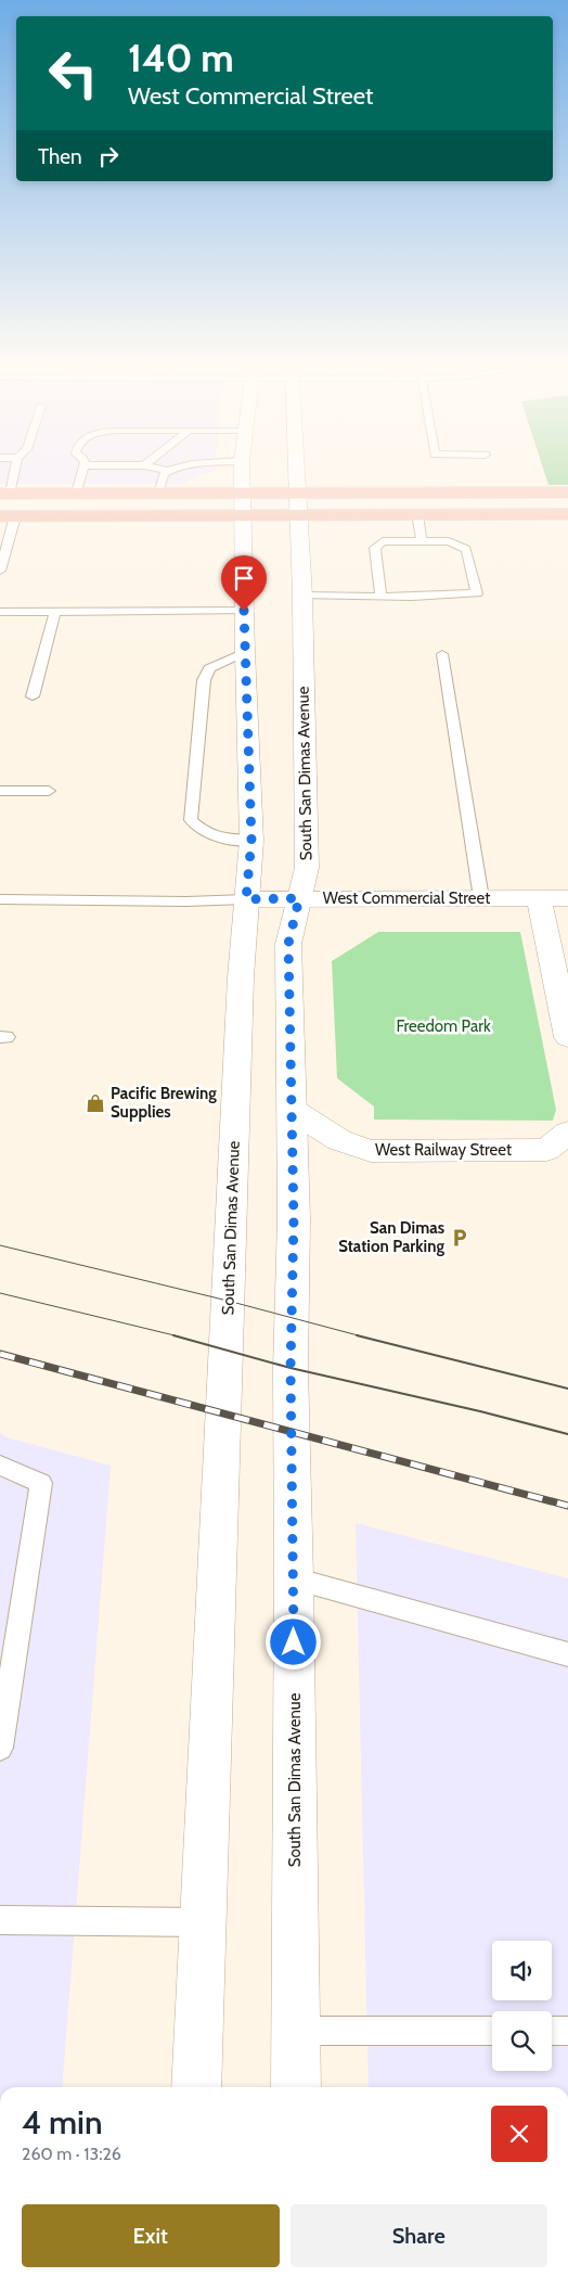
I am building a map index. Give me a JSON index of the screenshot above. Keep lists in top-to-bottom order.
{
  "streets": {
    "street": ["South San Dimas Avenue", "West Commercial Street", "West Railway Street"]
  },
  "crossings": [
    ["South San Dimas Avenue", "West Commercial Street"],
    ["South San Dimas Avenue", "West Railway Street"]
  ],
  "parks": ["Freedom Park"],
  "places": {
    "shop": ["Pacific Brewing Supplies"],
    "parking": ["San Dimas Station Parking"]
  },
  "page": {
    "turn": ["140 m", "West Commercial Street"],
    "then": "Then",
    "heading": ["4 min", "260 m · 13:26"],
    "buttons": ["Exit", "Share"]
  }
}
